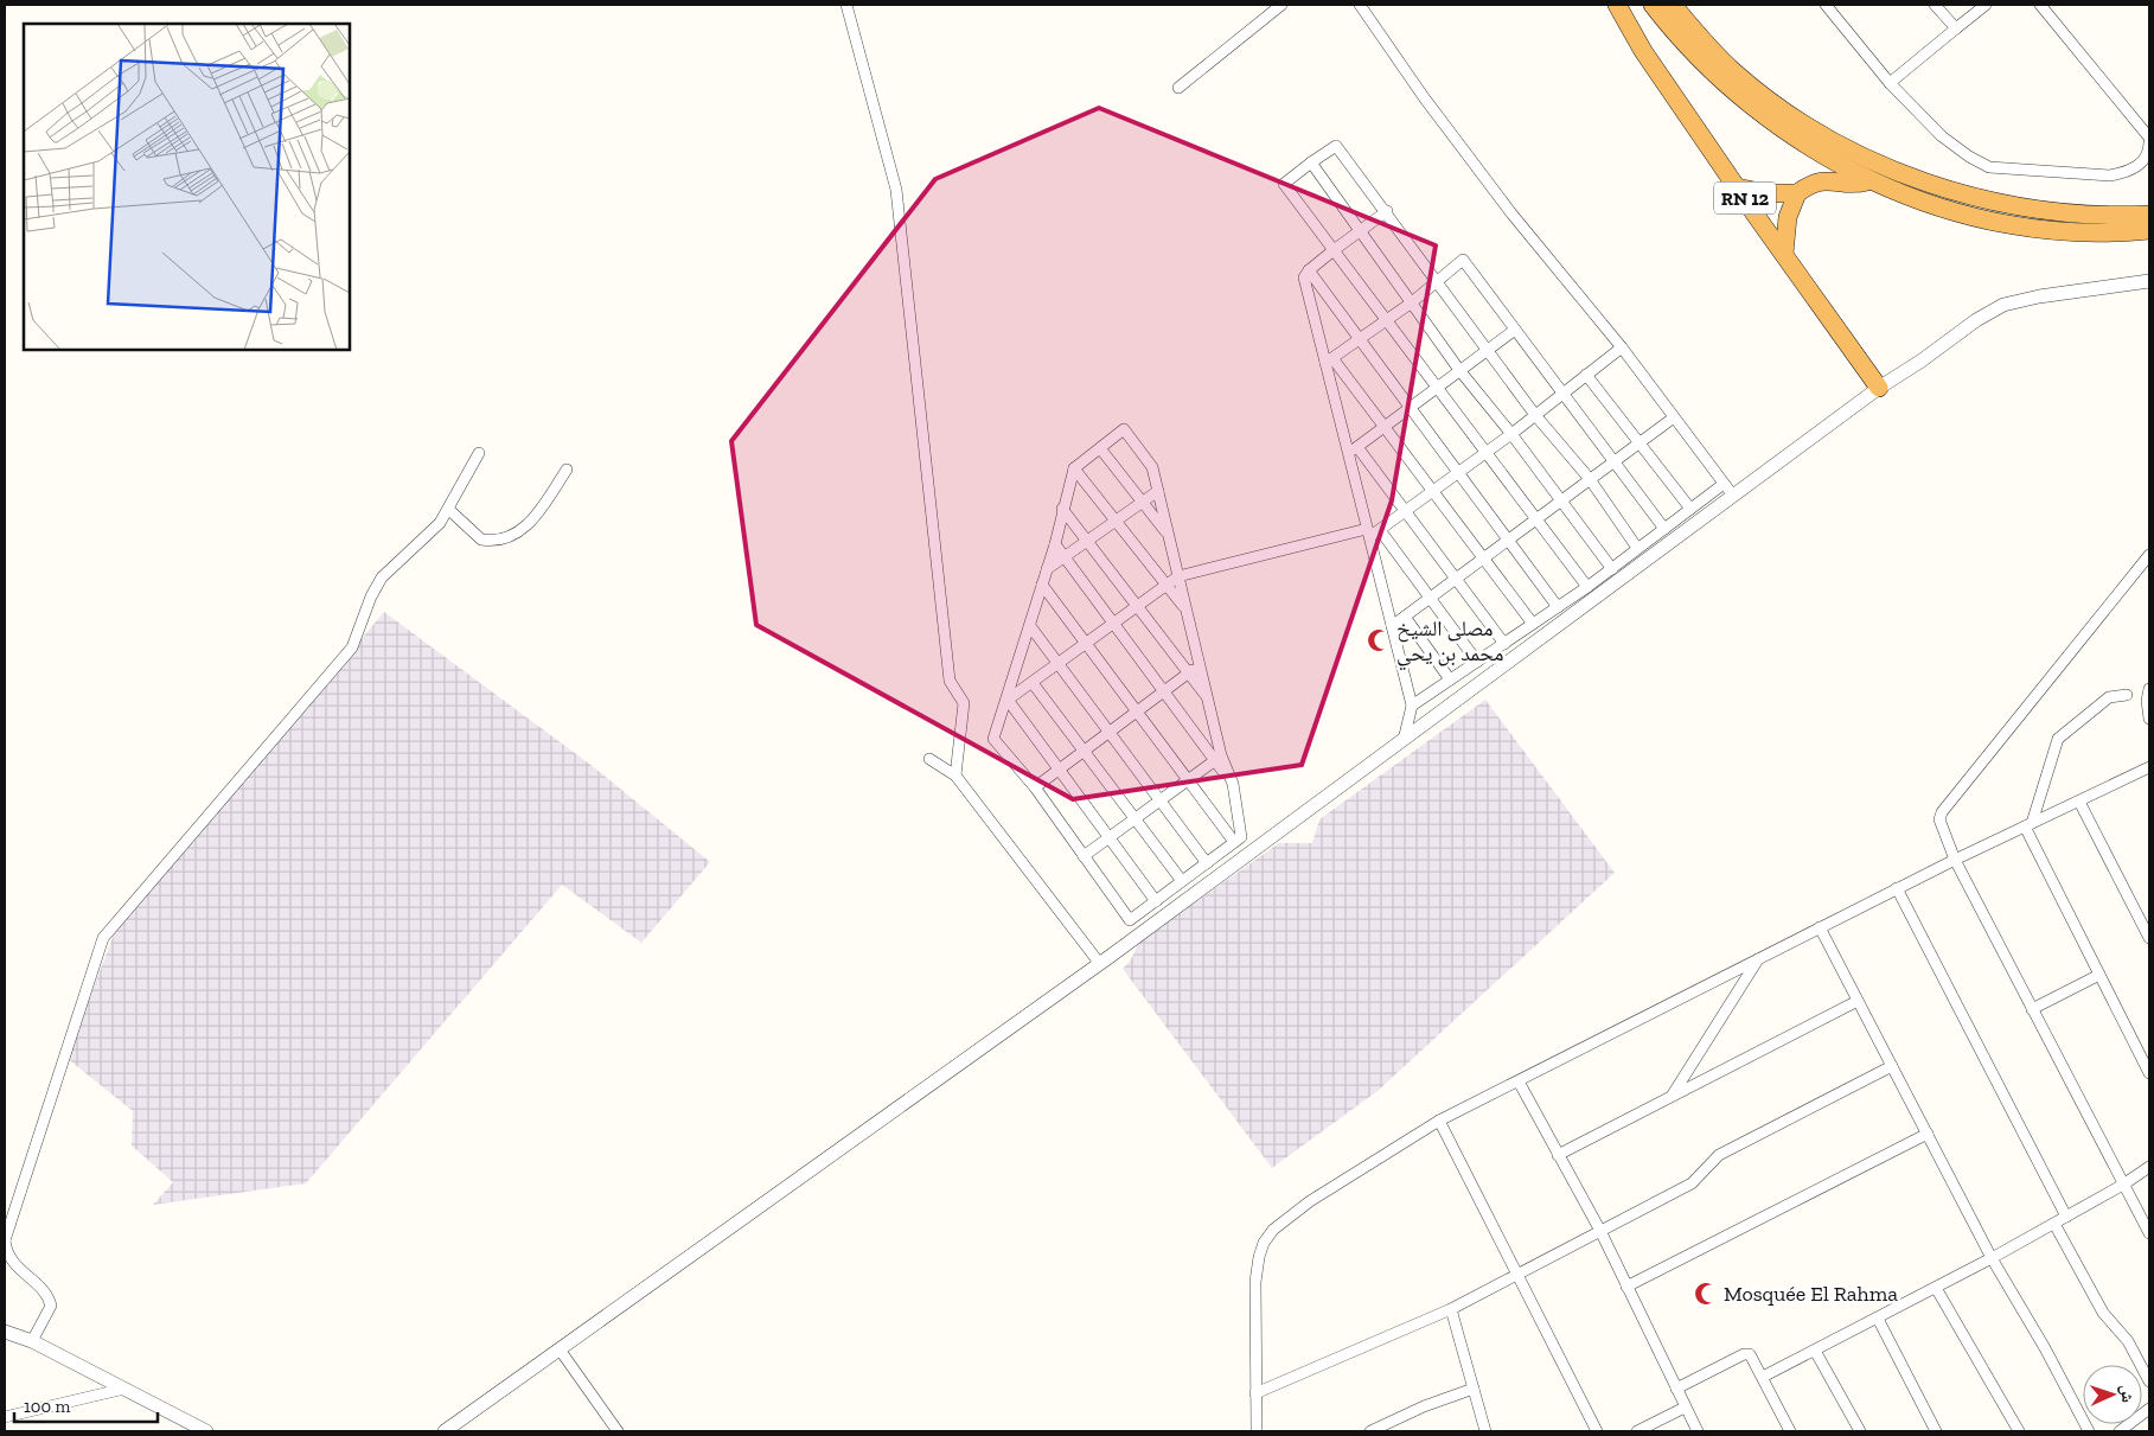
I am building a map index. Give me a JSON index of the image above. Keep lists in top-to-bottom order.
{
  "streets": {
    "highway": ["RN 12"]
  },
  "places": {
    "mosque": ["مصلى الشيخ محمد بن يحي", "Mosquée El Rahma"]
  },
  "scale_bar": "100 m",
  "north": "right"
}
